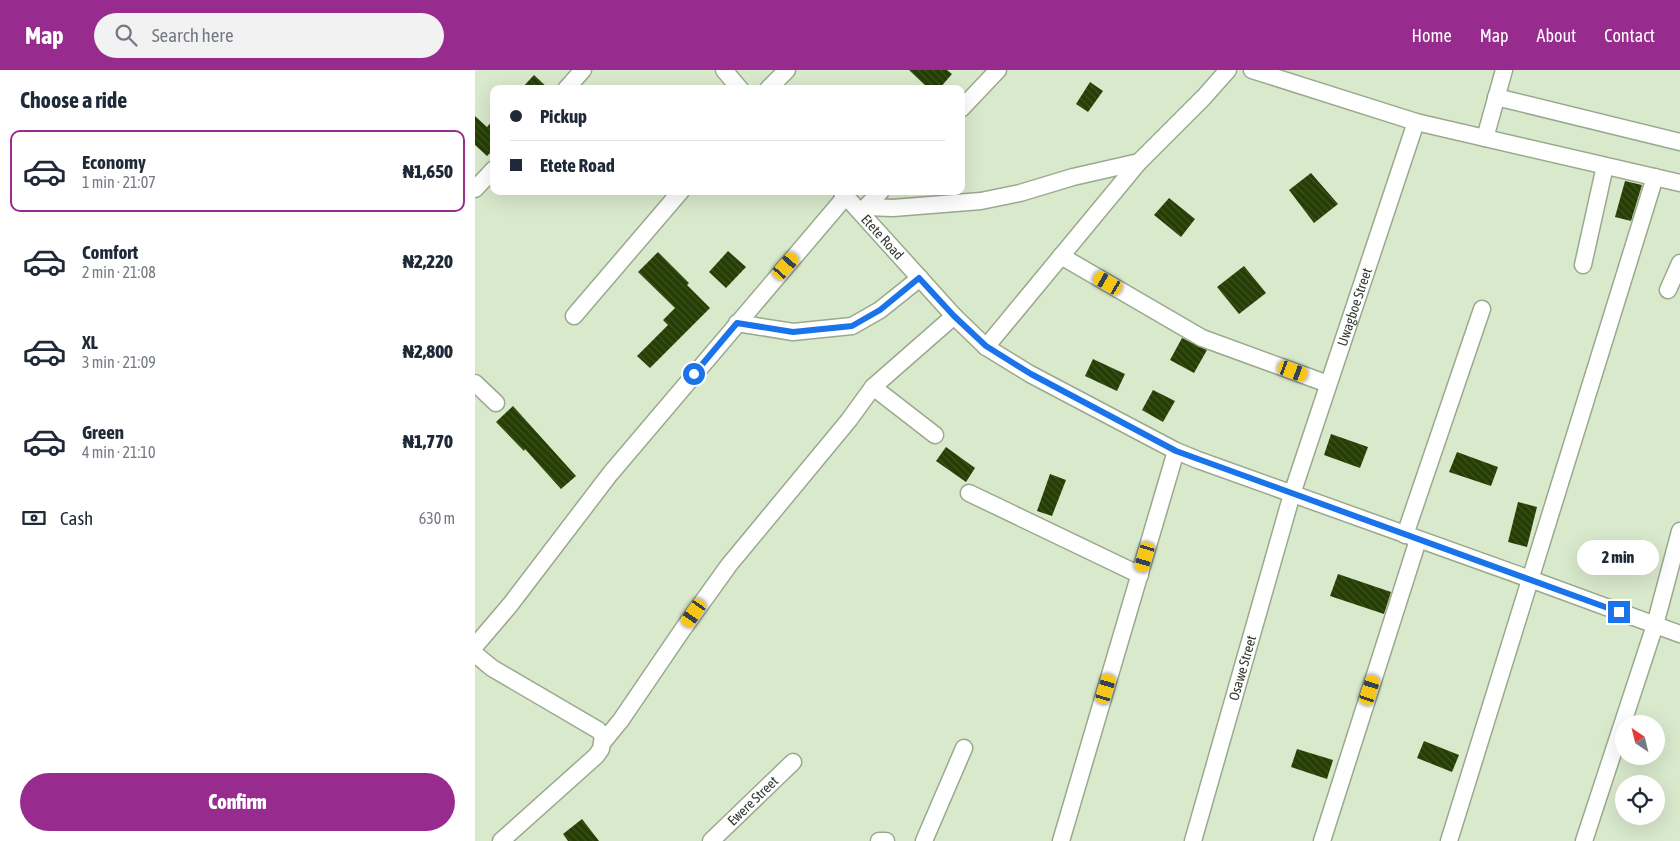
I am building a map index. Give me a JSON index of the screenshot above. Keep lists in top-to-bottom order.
{
  "streets": {
    "street": [
      "Etete Road",
      "Uwagboe Street",
      "Osawe Street",
      "Ewere Street"
    ]
  },
  "crossings": [
    ["Etete Road", "Uwagboe Street"],
    ["Etete Road", "Osawe Street"],
    ["Uwagboe Street", "Osawe Street"]
  ],
  "north": "top left",
  "page": {
    "header": "Map",
    "search": "Search here",
    "nav": [
      "Home",
      "Map",
      "About",
      "Contact"
    ],
    "heading": "Choose a ride",
    "banner": ["Pickup", "Etete Road"],
    "list": [
      {
        "name": "Economy",
        "note": "1 min · 21:07",
        "value": "₦1,650"
      },
      {
        "name": "Comfort",
        "note": "2 min · 21:08",
        "value": "₦2,220"
      },
      {
        "name": "XL",
        "note": "3 min · 21:09",
        "value": "₦2,800"
      },
      {
        "name": "Green",
        "note": "4 min · 21:10",
        "value": "₦1,770"
      }
    ],
    "pay": ["Cash", "630 m"],
    "bubble": "2 min",
    "buttons": "Confirm"
  }
}
